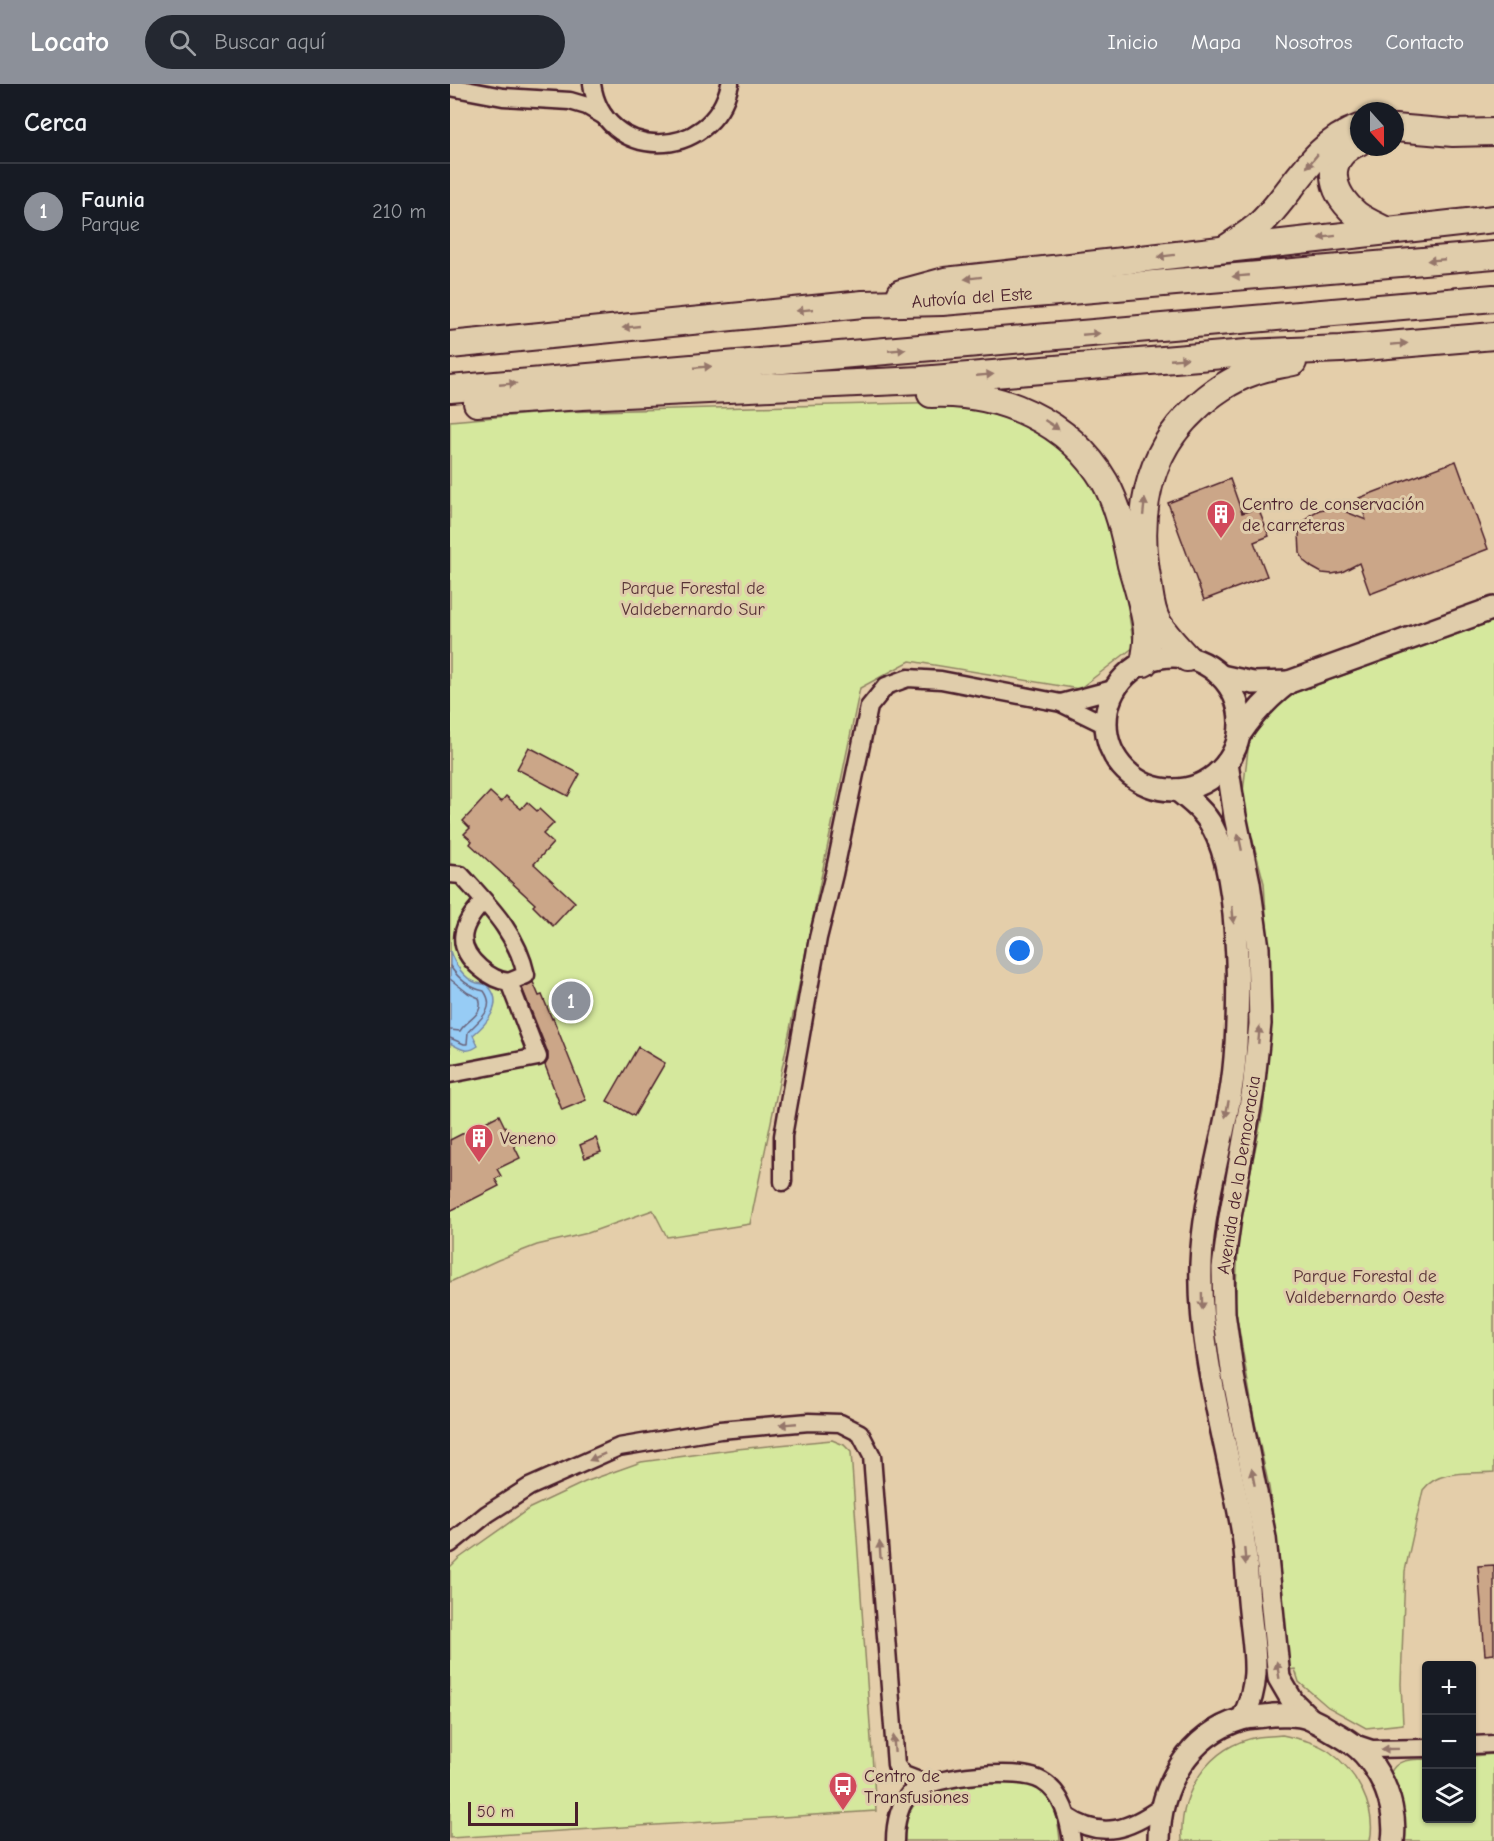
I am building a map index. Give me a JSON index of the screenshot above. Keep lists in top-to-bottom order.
{
  "streets": {
    "highway": ["Autovía del Este"],
    "main road": ["Avenida de la Democracia"]
  },
  "parks": ["Parque Forestal de Valdebernardo Sur", "Parque Forestal de Valdebernardo Oeste"],
  "places": {
    "building": ["Centro de conservación de carreteras", "Veneno"],
    "bus stop": ["Centro de Transfusiones"]
  },
  "scale_bar": "50 m",
  "north": "bottom",
  "page": {
    "header": "Locato",
    "search": "Buscar aquí",
    "nav": [
      "Inicio",
      "Mapa",
      "Nosotros",
      "Contacto"
    ],
    "heading": "Cerca",
    "list": [
      {
        "mark": "1",
        "name": "Faunia",
        "note": "Parque",
        "value": "210 m"
      }
    ],
    "pins": "1",
    "map_buttons": ["+", "−"],
    "scale": "50 m"
  }
}
